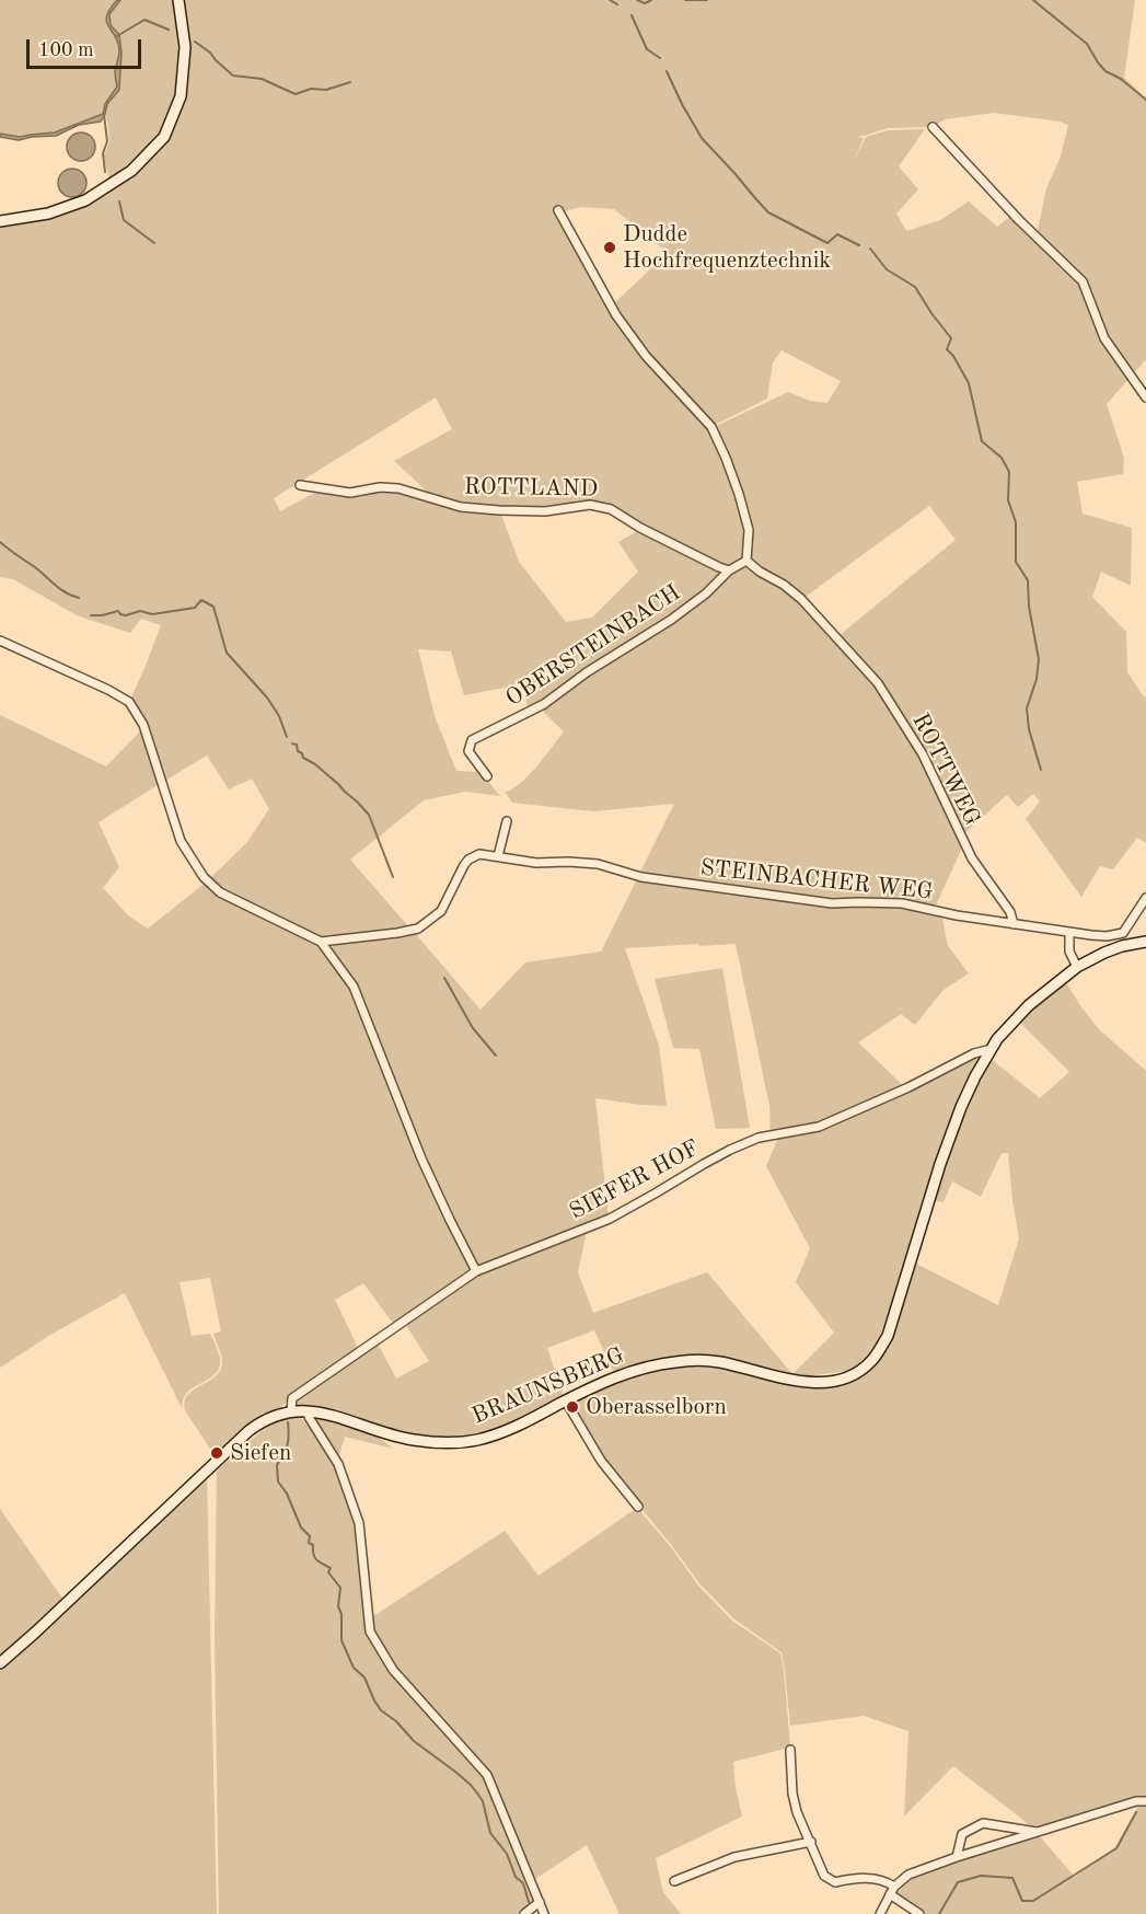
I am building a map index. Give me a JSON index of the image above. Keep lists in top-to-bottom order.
{
  "streets": {
    "main road": ["BRAUNSBERG"],
    "street": [
      "ROTTLAND",
      "OBERSTEINBACH",
      "ROTTWEG",
      "STEINBACHER WEG",
      "SIEFER HOF"
    ]
  },
  "crossings": [
    ["ROTTLAND", "OBERSTEINBACH"],
    ["ROTTWEG", "STEINBACHER WEG"],
    ["SIEFER HOF", "BRAUNSBERG"]
  ],
  "places": ["Dudde Hochfrequenztechnik", "Oberasselborn", "Siefen"],
  "scale_bar": "100 m"
}
